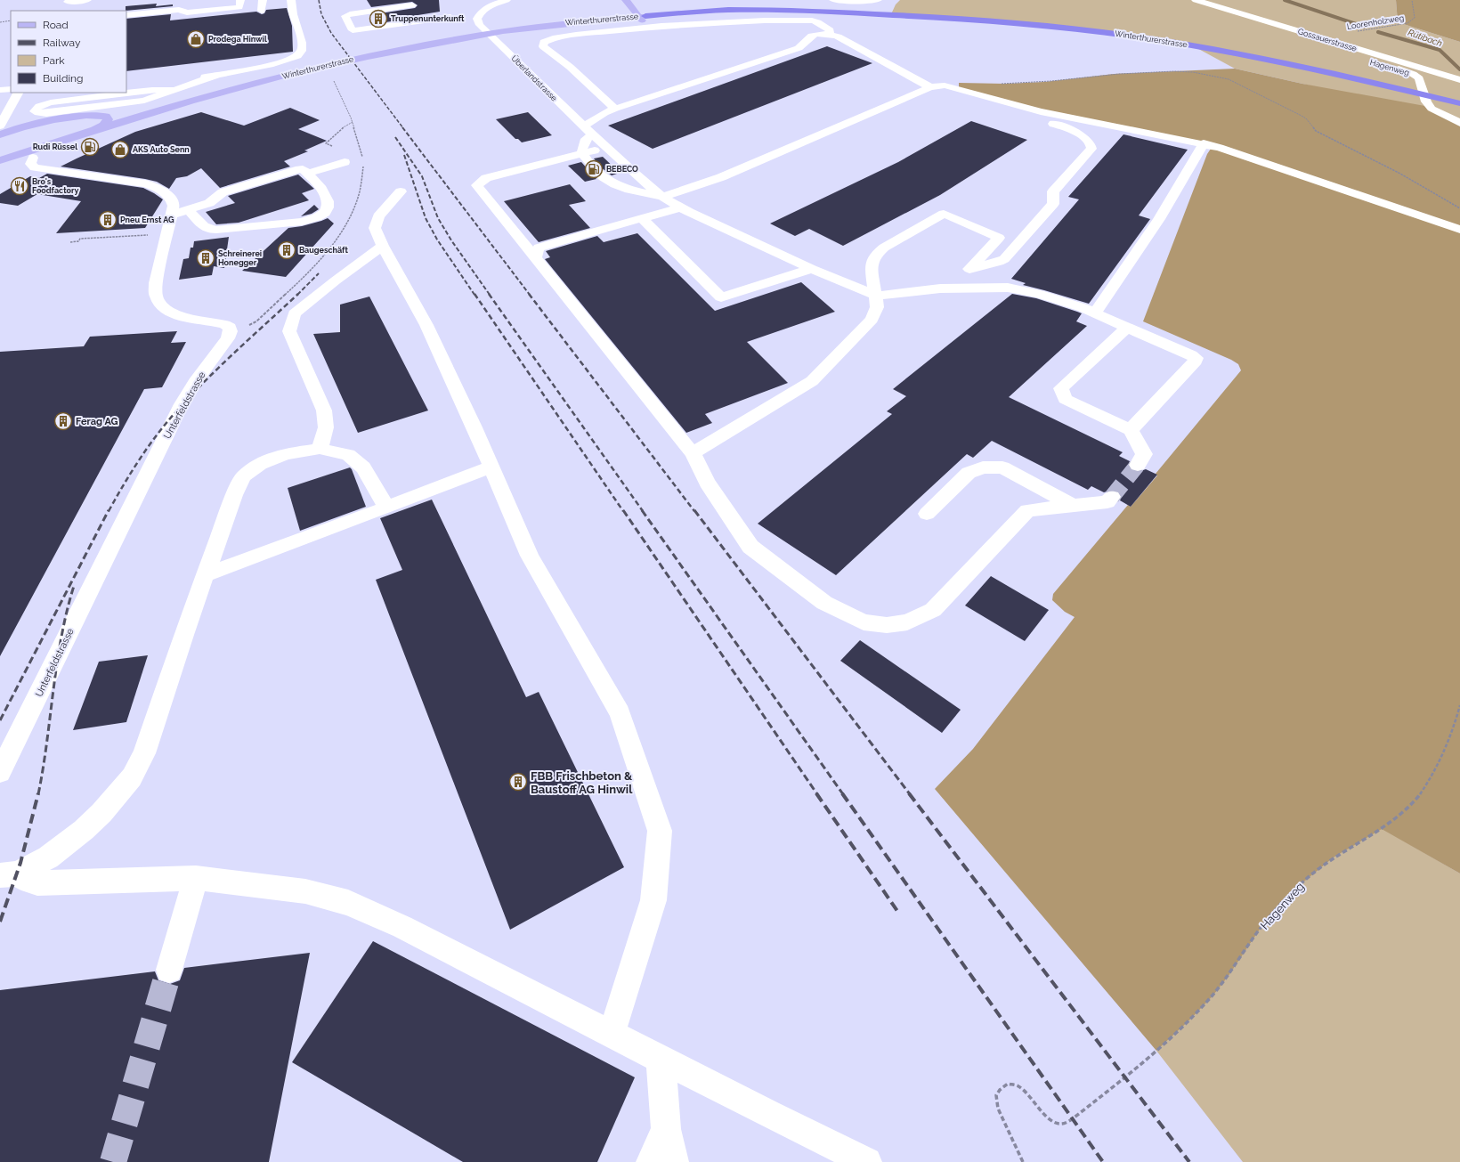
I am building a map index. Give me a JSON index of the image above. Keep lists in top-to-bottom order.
{
  "streets": {
    "highway": ["Winterthurerstrasse"],
    "street": [
      "Gossauerstrasse",
      "Hagenweg",
      "Überlandstrasse",
      "Unterfeldstrasse"
    ],
    "path": ["Loorenholzweg"]
  },
  "crossings": [
    ["Winterthurerstrasse", "Unterfeldstrasse"],
    ["Loorenholzweg", "Gossauerstrasse"]
  ],
  "water": ["Rütibach"],
  "places": {
    "building": [
      "Truppenunterkunft",
      "Pneu Ernst AG",
      "Baugeschäft",
      "Schreinerei Honegger",
      "Ferag AG",
      "FBB Frischbeton & Baustoff AG Hinwil"
    ],
    "shop": ["Prodega Hinwil", "AKS Auto Senn"],
    "fuel station": ["Rudi Rüssel", "BEBECO"],
    "restaurant": ["Bro's Foodfactory"]
  },
  "legend": [
    "Road",
    "Railway",
    "Park",
    "Building"
  ]
}
